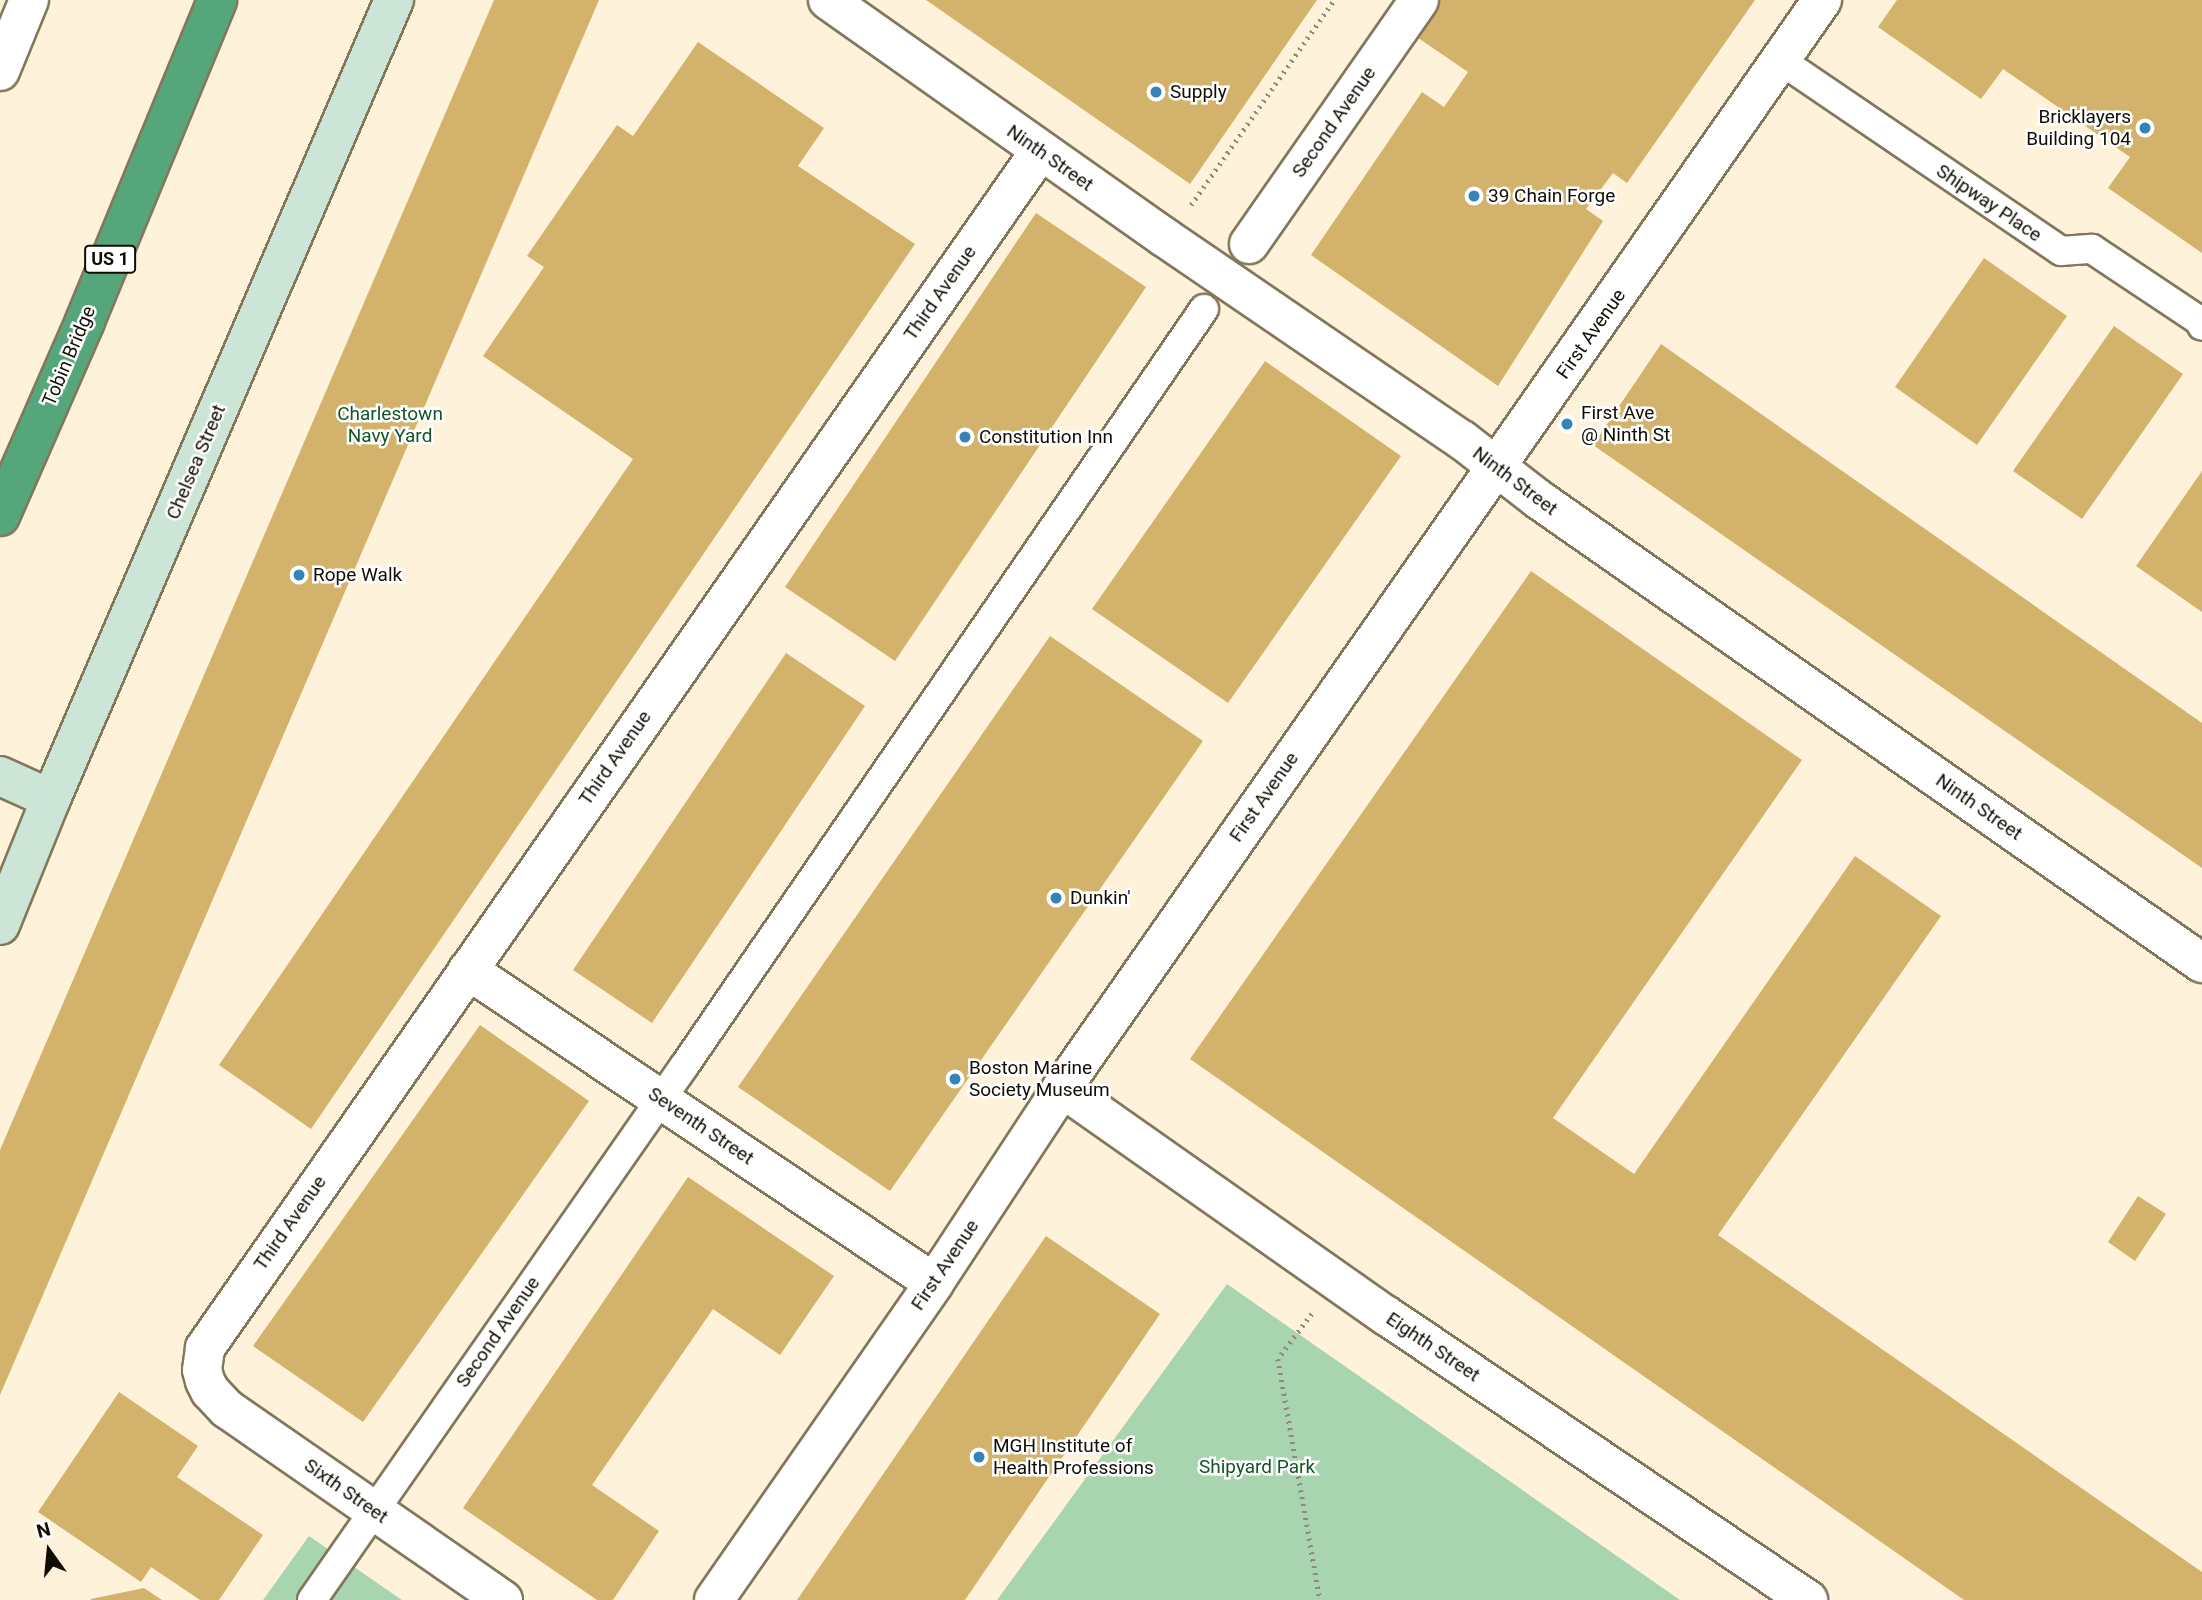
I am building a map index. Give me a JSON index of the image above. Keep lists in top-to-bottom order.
{
  "streets": {
    "highway": ["US 1", "Tobin Bridge"],
    "main road": ["Chelsea Street"],
    "street": [
      "Second Avenue",
      "Ninth Street",
      "Shipway Place",
      "Third Avenue",
      "First Avenue",
      "Seventh Street",
      "Eighth Street",
      "Sixth Street"
    ]
  },
  "crossings": [
    ["Second Avenue", "Seventh Street"],
    ["Second Avenue", "Sixth Street"],
    ["Ninth Street", "Third Avenue"],
    ["Ninth Street", "First Avenue"],
    ["Shipway Place", "First Avenue"],
    ["Third Avenue", "Seventh Street"],
    ["Third Avenue", "Sixth Street"],
    ["First Avenue", "Seventh Street"],
    ["First Avenue", "Eighth Street"]
  ],
  "parks": ["Charlestown Navy Yard", "Shipyard Park"],
  "places": [
    "Supply",
    "Bricklayers Building 104",
    "39 Chain Forge",
    "First Ave @ Ninth St",
    "Constitution Inn",
    "Rope Walk",
    "Dunkin'",
    "Boston Marine Society Museum",
    "MGH Institute of Health Professions"
  ],
  "north": "top"
}
